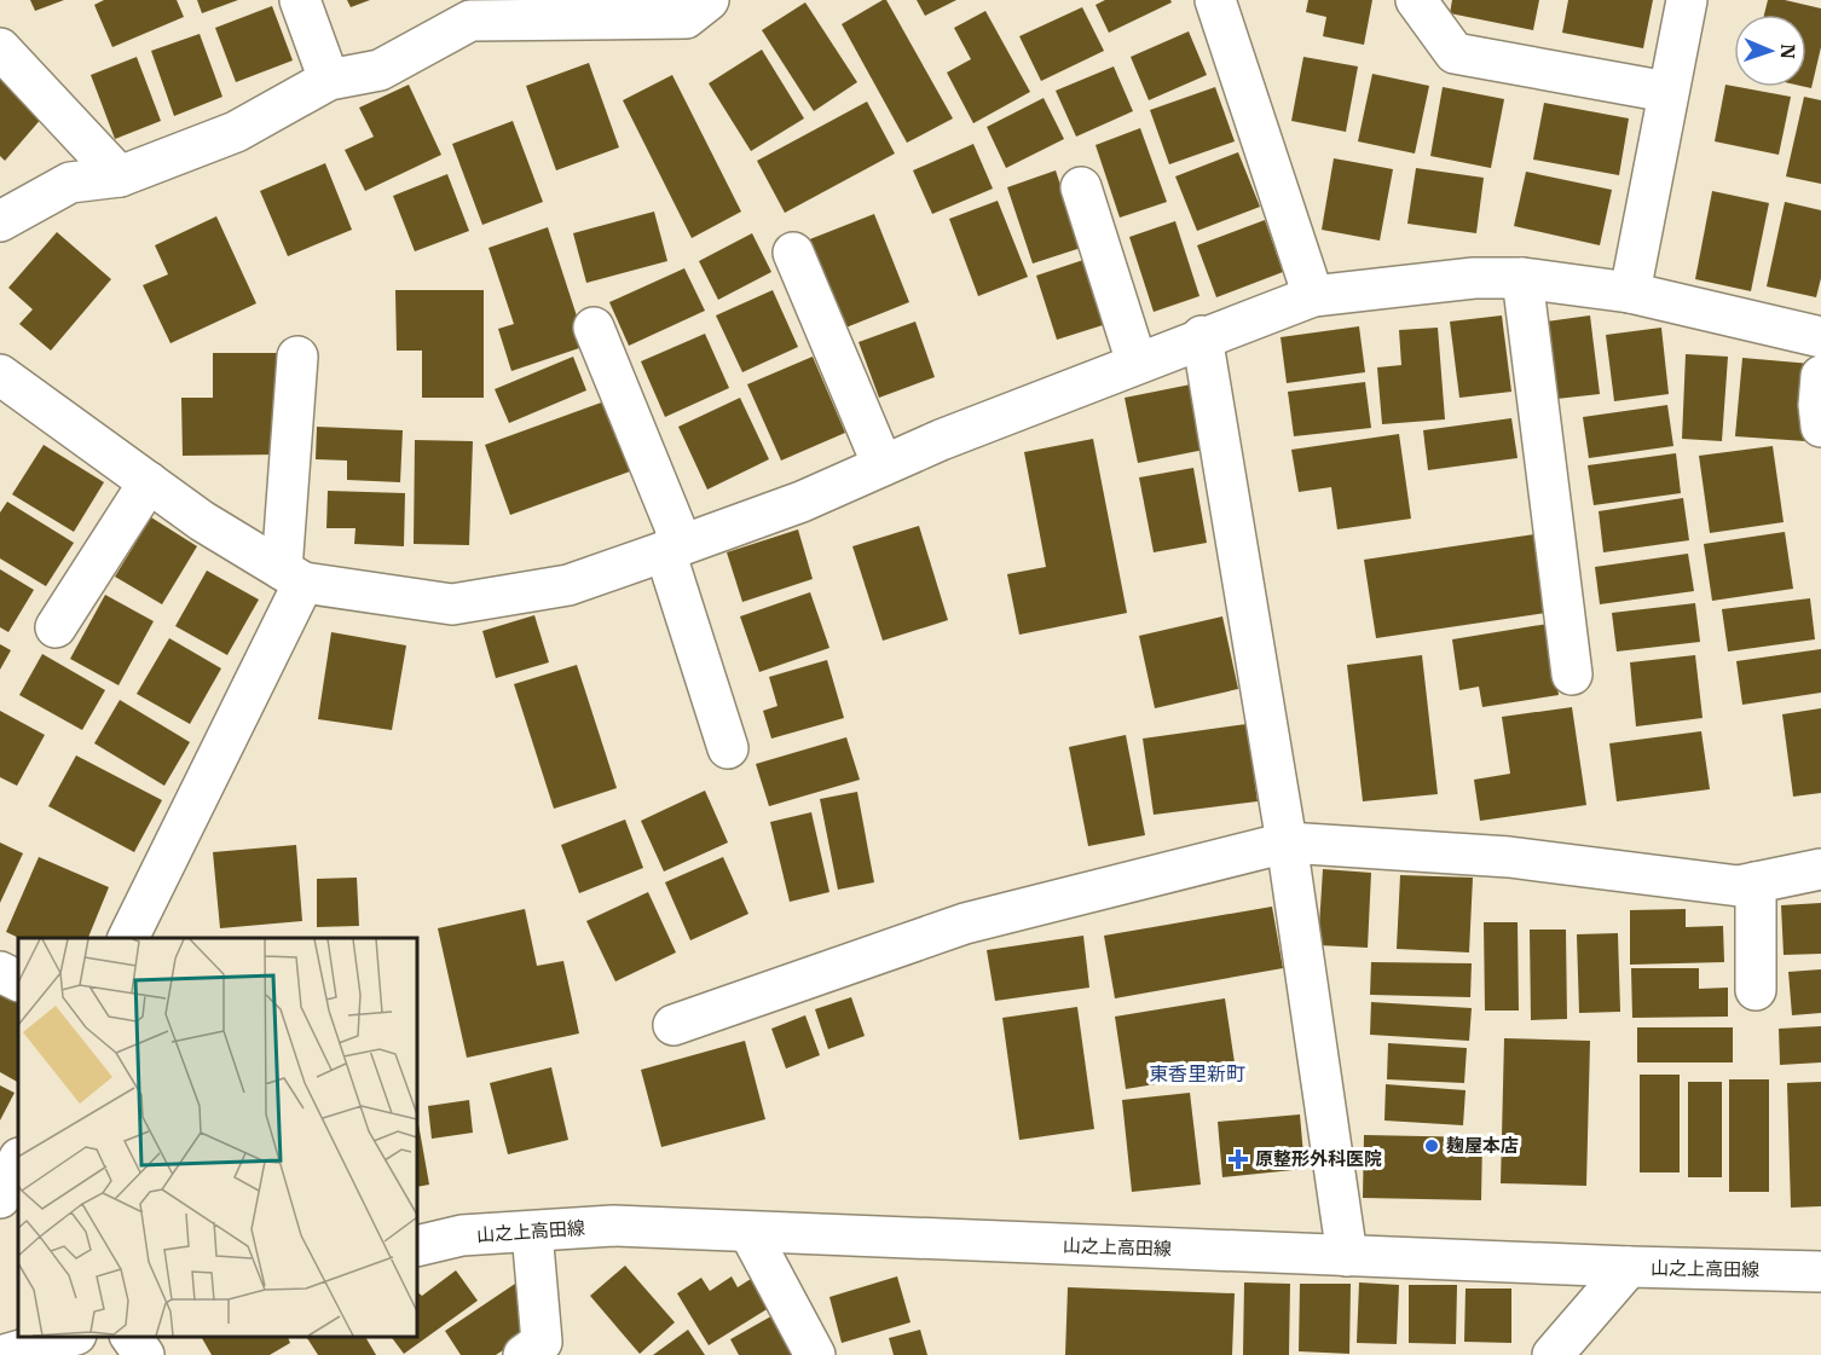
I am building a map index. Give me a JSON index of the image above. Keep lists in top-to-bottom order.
{
  "streets": {
    "street": ["山之上高田線"]
  },
  "districts": ["東香里新町"],
  "places": {
    "other": ["麹屋本店"],
    "health": ["原整形外科医院"]
  },
  "north": "right"
}
